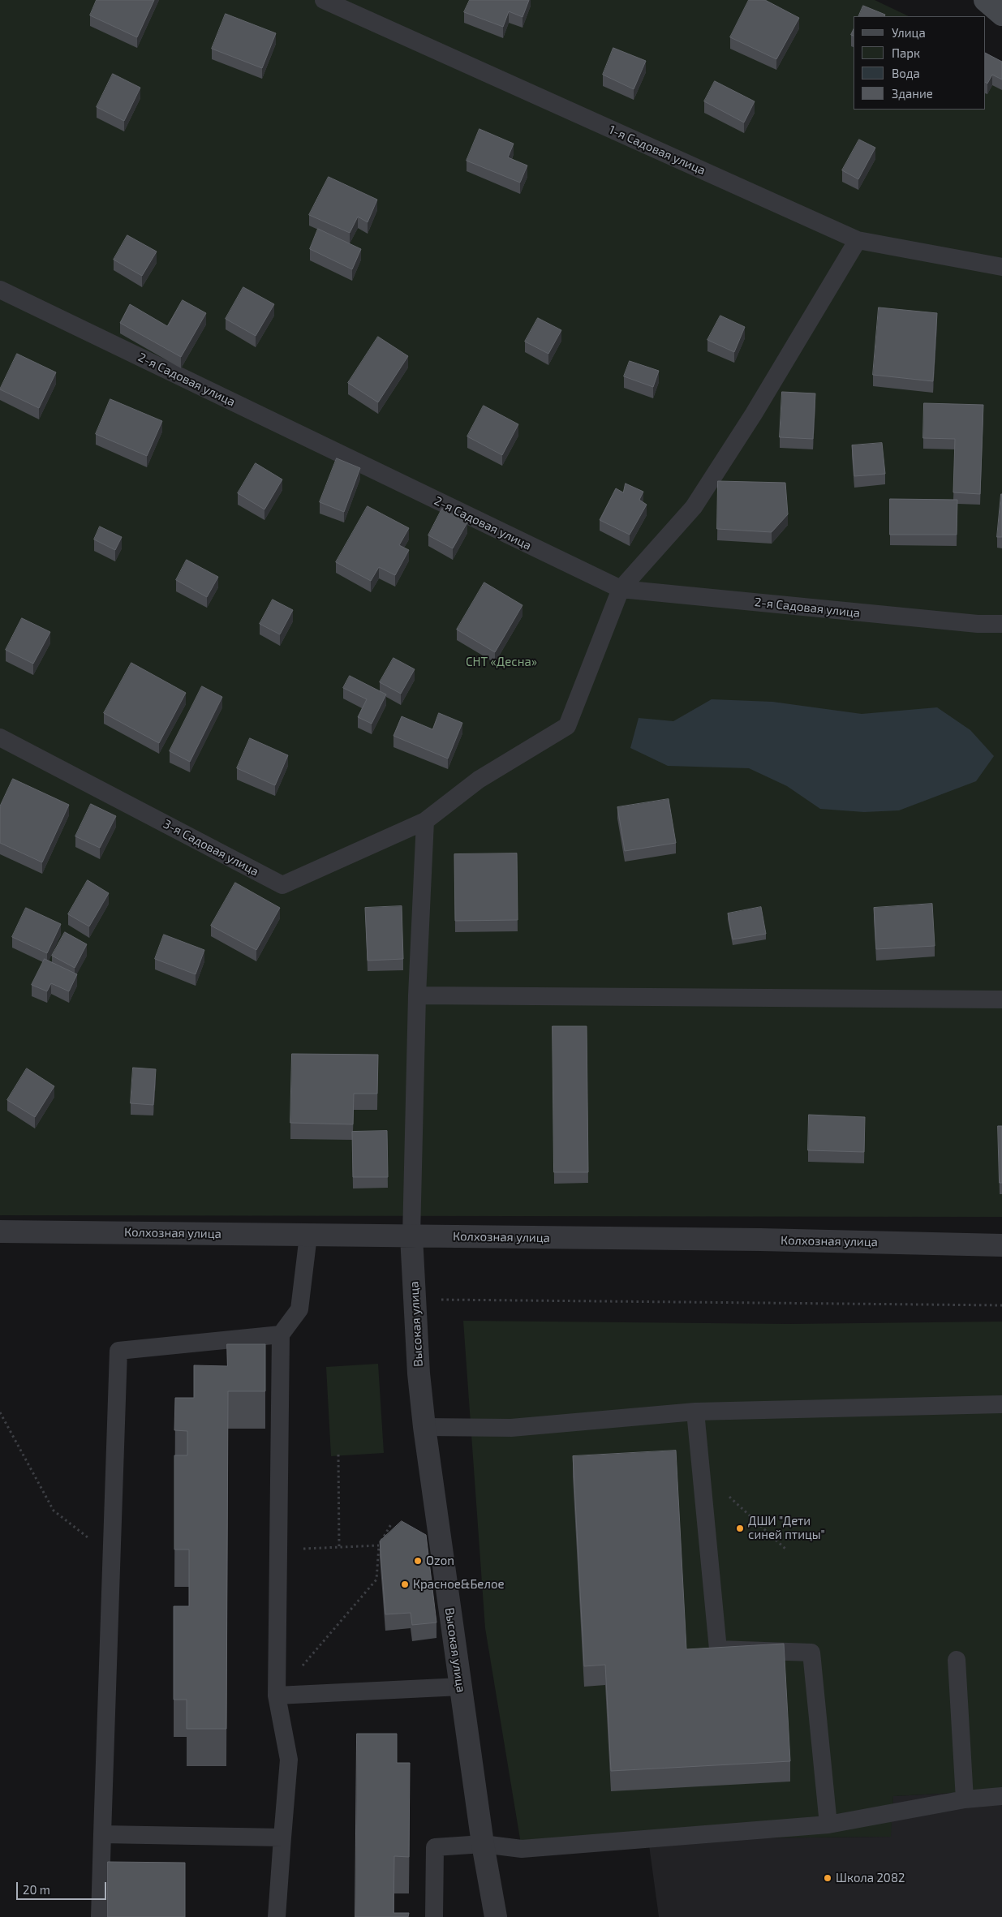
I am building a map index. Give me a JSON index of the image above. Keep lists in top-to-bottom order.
{
  "streets": {
    "street": ["Колхозная улица", "Высокая улица"],
    "lane": ["1-я Садовая улица", "2-я Садовая улица", "3-я Садовая улица"]
  },
  "crossings": [
    ["Колхозная улица", "Высокая улица"]
  ],
  "parks": ["СНТ «Десна»"],
  "places": [
    "ДШИ \"Дети синей птицы\"",
    "Ozon",
    "Красное&Белое",
    "Школа 2082"
  ],
  "legend": [
    "Улица",
    "Парк",
    "Вода",
    "Здание"
  ],
  "scale_bar": "20 m"
}
